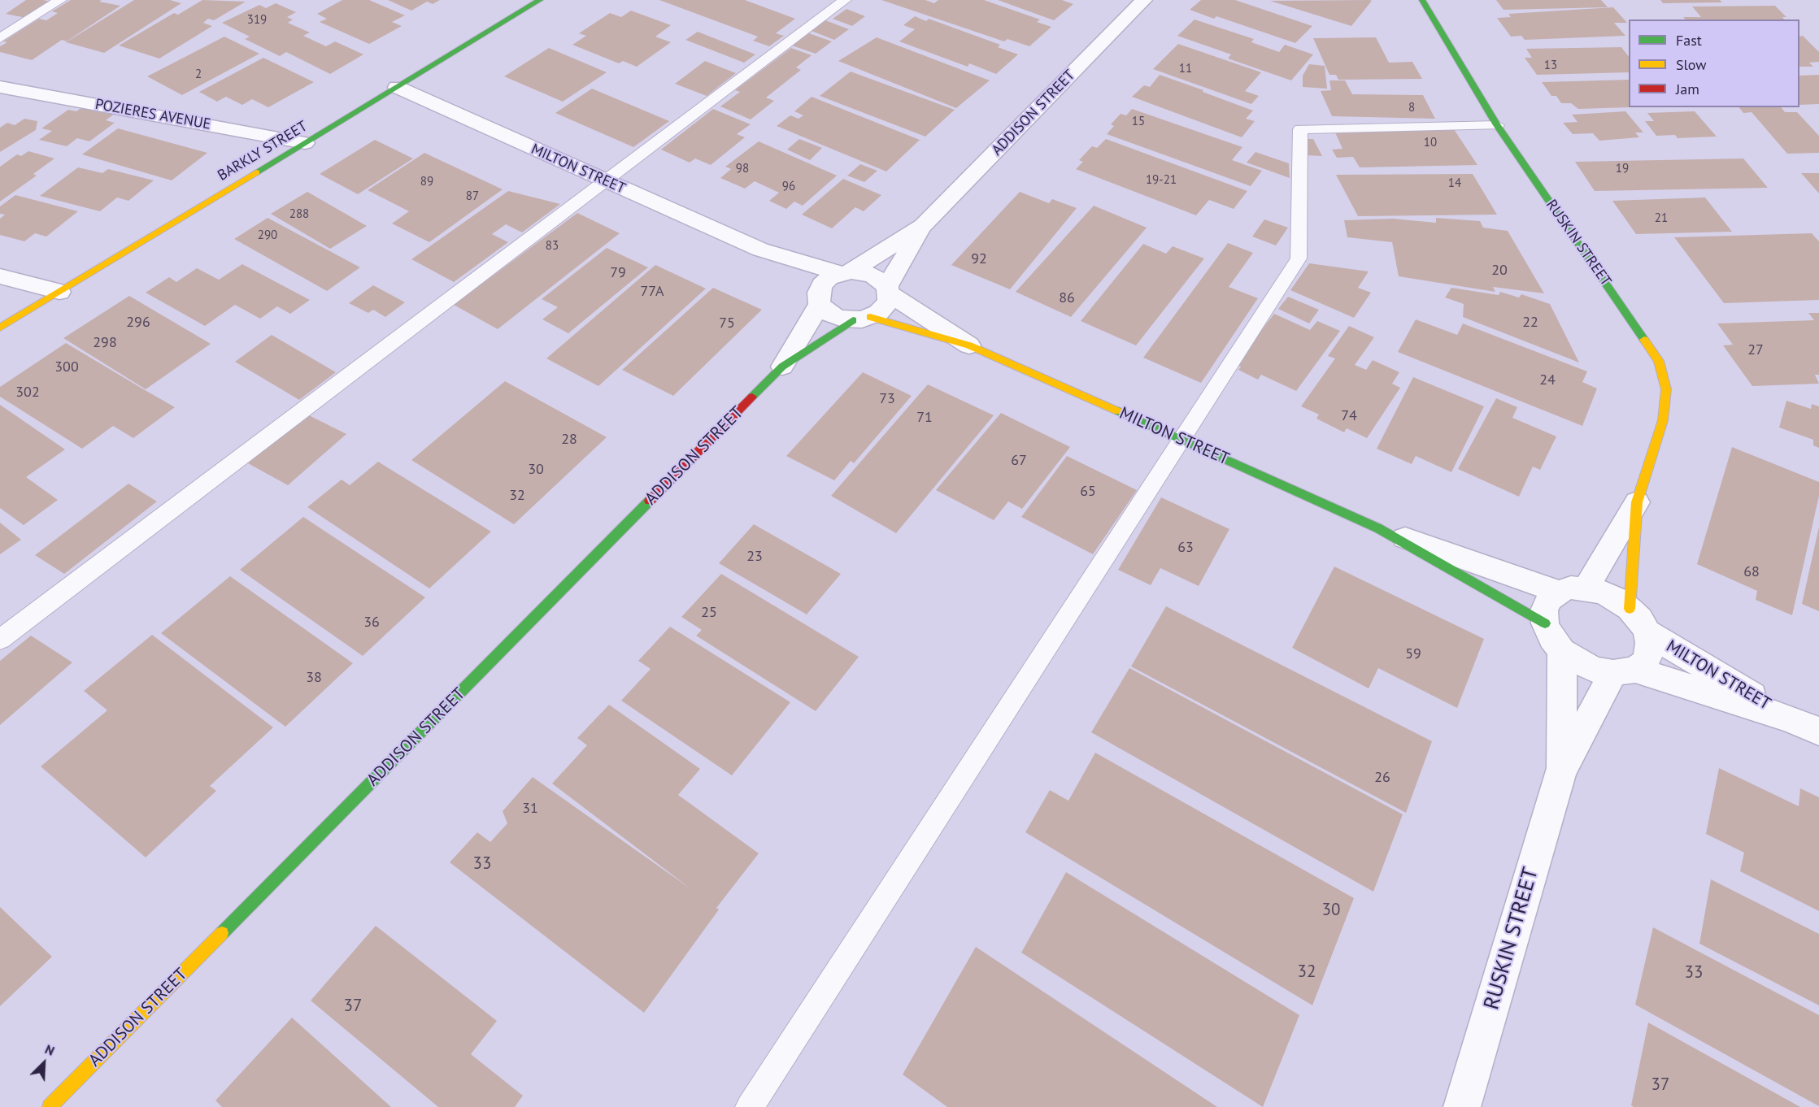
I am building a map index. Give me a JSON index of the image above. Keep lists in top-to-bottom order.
{
  "streets": {
    "street": [
      "ADDISON STREET",
      "POZIERES AVENUE",
      "BARKLY STREET",
      "MILTON STREET",
      "RUSKIN STREET"
    ]
  },
  "crossings": [
    ["ADDISON STREET", "MILTON STREET"],
    ["POZIERES AVENUE", "BARKLY STREET"],
    ["BARKLY STREET", "MILTON STREET"],
    ["MILTON STREET", "RUSKIN STREET"]
  ],
  "house_numbers": [
    "319",
    "13",
    "11",
    "2",
    "8",
    "15",
    "10",
    "98",
    "19",
    "19-21",
    "89",
    "14",
    "96",
    "87",
    "288",
    "21",
    "290",
    "83",
    "92",
    "20",
    "79",
    "77A",
    "86",
    "296",
    "22",
    "75",
    "298",
    "27",
    "300",
    "24",
    "302",
    "73",
    "74",
    "71",
    "28",
    "67",
    "30",
    "65",
    "32",
    "63",
    "23",
    "68",
    "25",
    "36",
    "59",
    "38",
    "26",
    "31",
    "33",
    "30",
    "32",
    "33",
    "37",
    "37"
  ],
  "legend": ["Fast", "Slow", "Jam"],
  "north": "top right"
}
